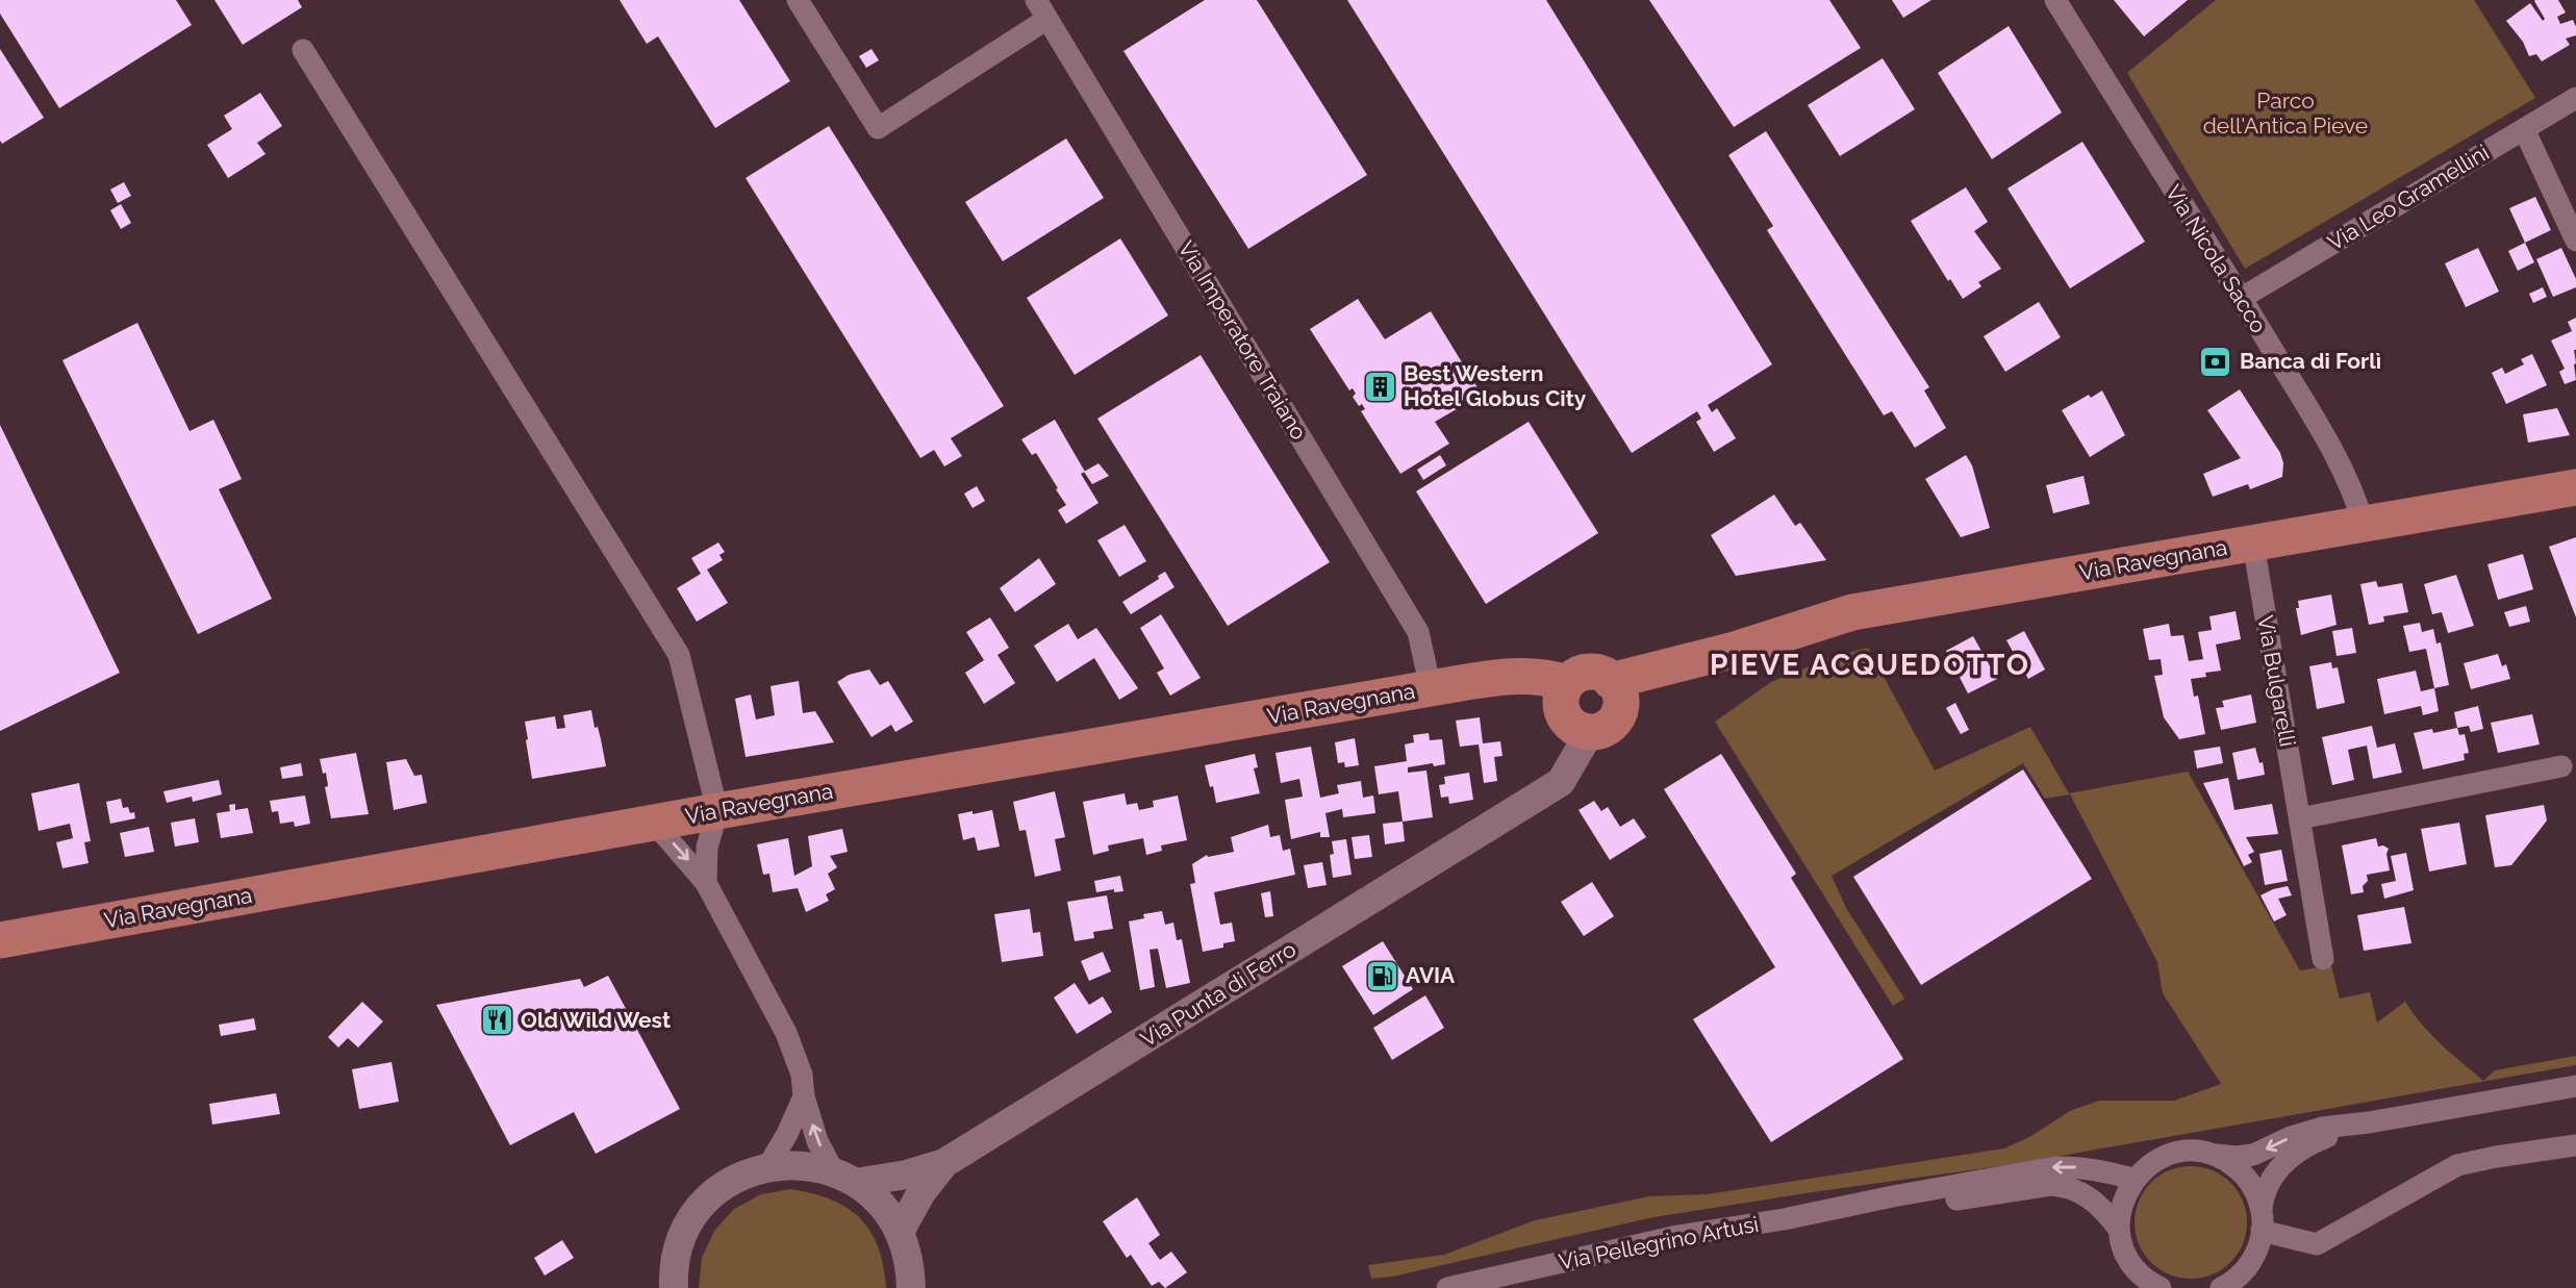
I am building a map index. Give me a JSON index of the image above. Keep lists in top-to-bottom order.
{
  "streets": {
    "main road": ["Via Ravegnana"],
    "street": [
      "Via Leo Gramellini",
      "Via Nicola Sacco",
      "Via Imperatore Traiano",
      "Via Bulgarelli",
      "Via Punta di Ferro",
      "Via Pellegrino Artusi"
    ]
  },
  "crossings": [
    ["Via Leo Gramellini", "Via Nicola Sacco"],
    ["Via Nicola Sacco", "Via Ravegnana"],
    ["Via Imperatore Traiano", "Via Ravegnana"],
    ["Via Ravegnana", "Via Bulgarelli"],
    ["Via Ravegnana", "Via Punta di Ferro"]
  ],
  "districts": ["PIEVE ACQUEDOTTO"],
  "parks": ["Parco dell'Antica Pieve"],
  "places": {
    "bank": ["Banca di Forlì"],
    "building": ["Best Western Hotel Globus City"],
    "fuel station": ["AVIA"],
    "restaurant": ["Old Wild West"]
  }
}
